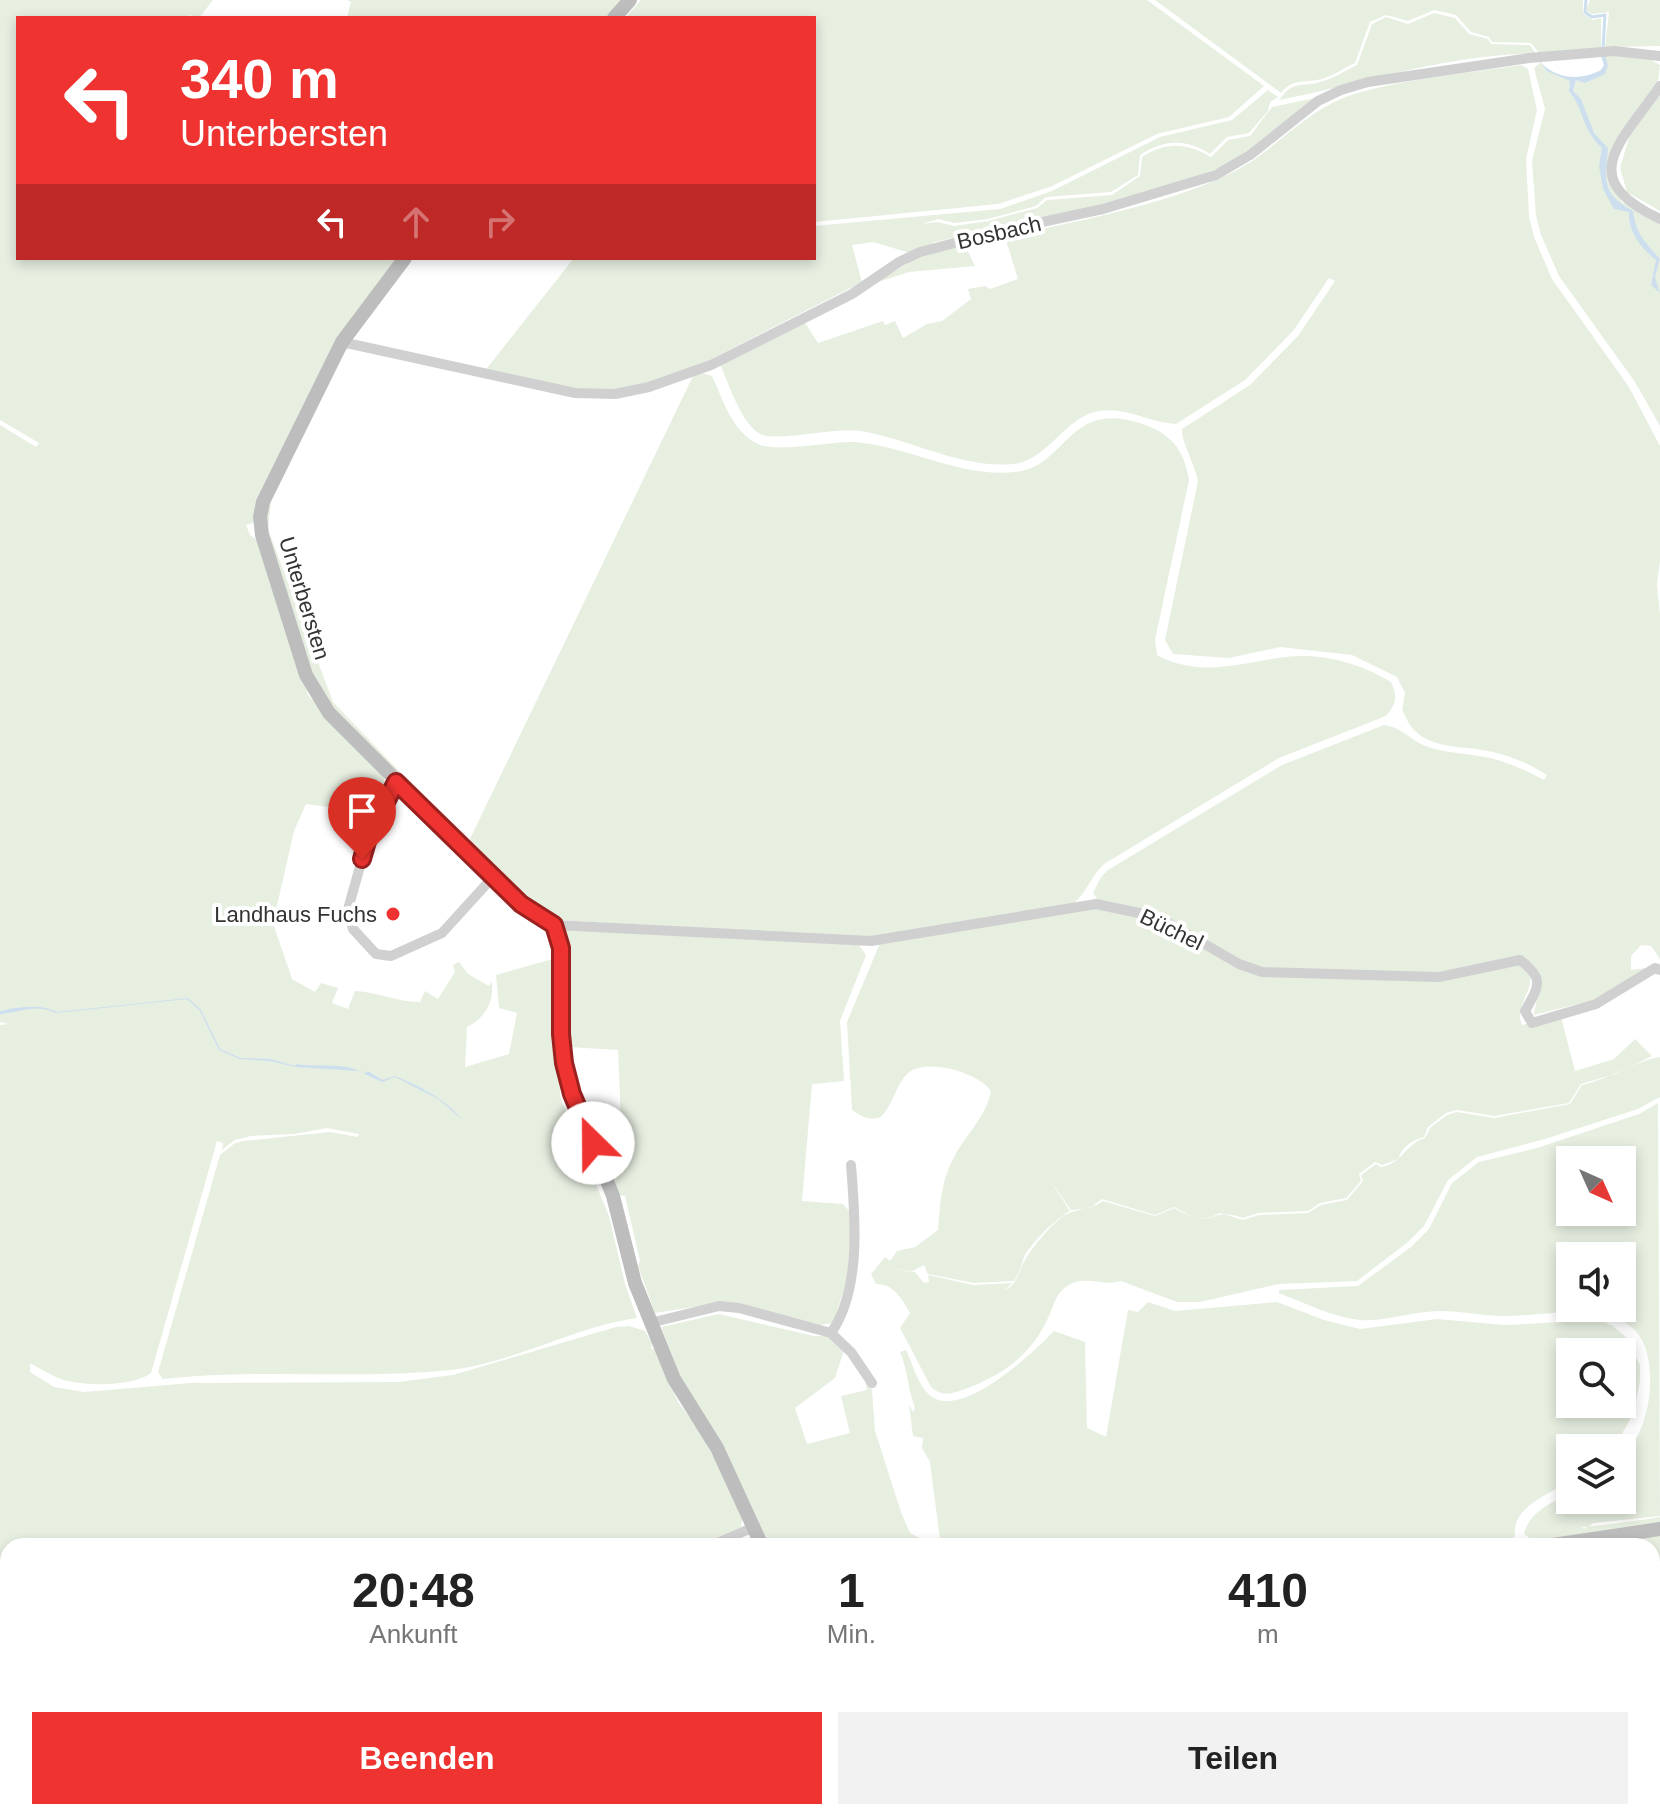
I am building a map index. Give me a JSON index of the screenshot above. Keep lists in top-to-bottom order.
{
  "streets": {
    "street": ["Bosbach", "Unterbersten", "Büchel"]
  },
  "crossings": [
    ["Bosbach", "Unterbersten"],
    ["Unterbersten", "Büchel"]
  ],
  "places": ["Landhaus Fuchs"],
  "north": "bottom right",
  "page": {
    "turn": ["340 m", "Unterbersten"],
    "eta": [
      "20:48",
      "Ankunft",
      "1",
      "Min.",
      "410",
      "m"
    ],
    "buttons": ["Beenden", "Teilen"]
  }
}
